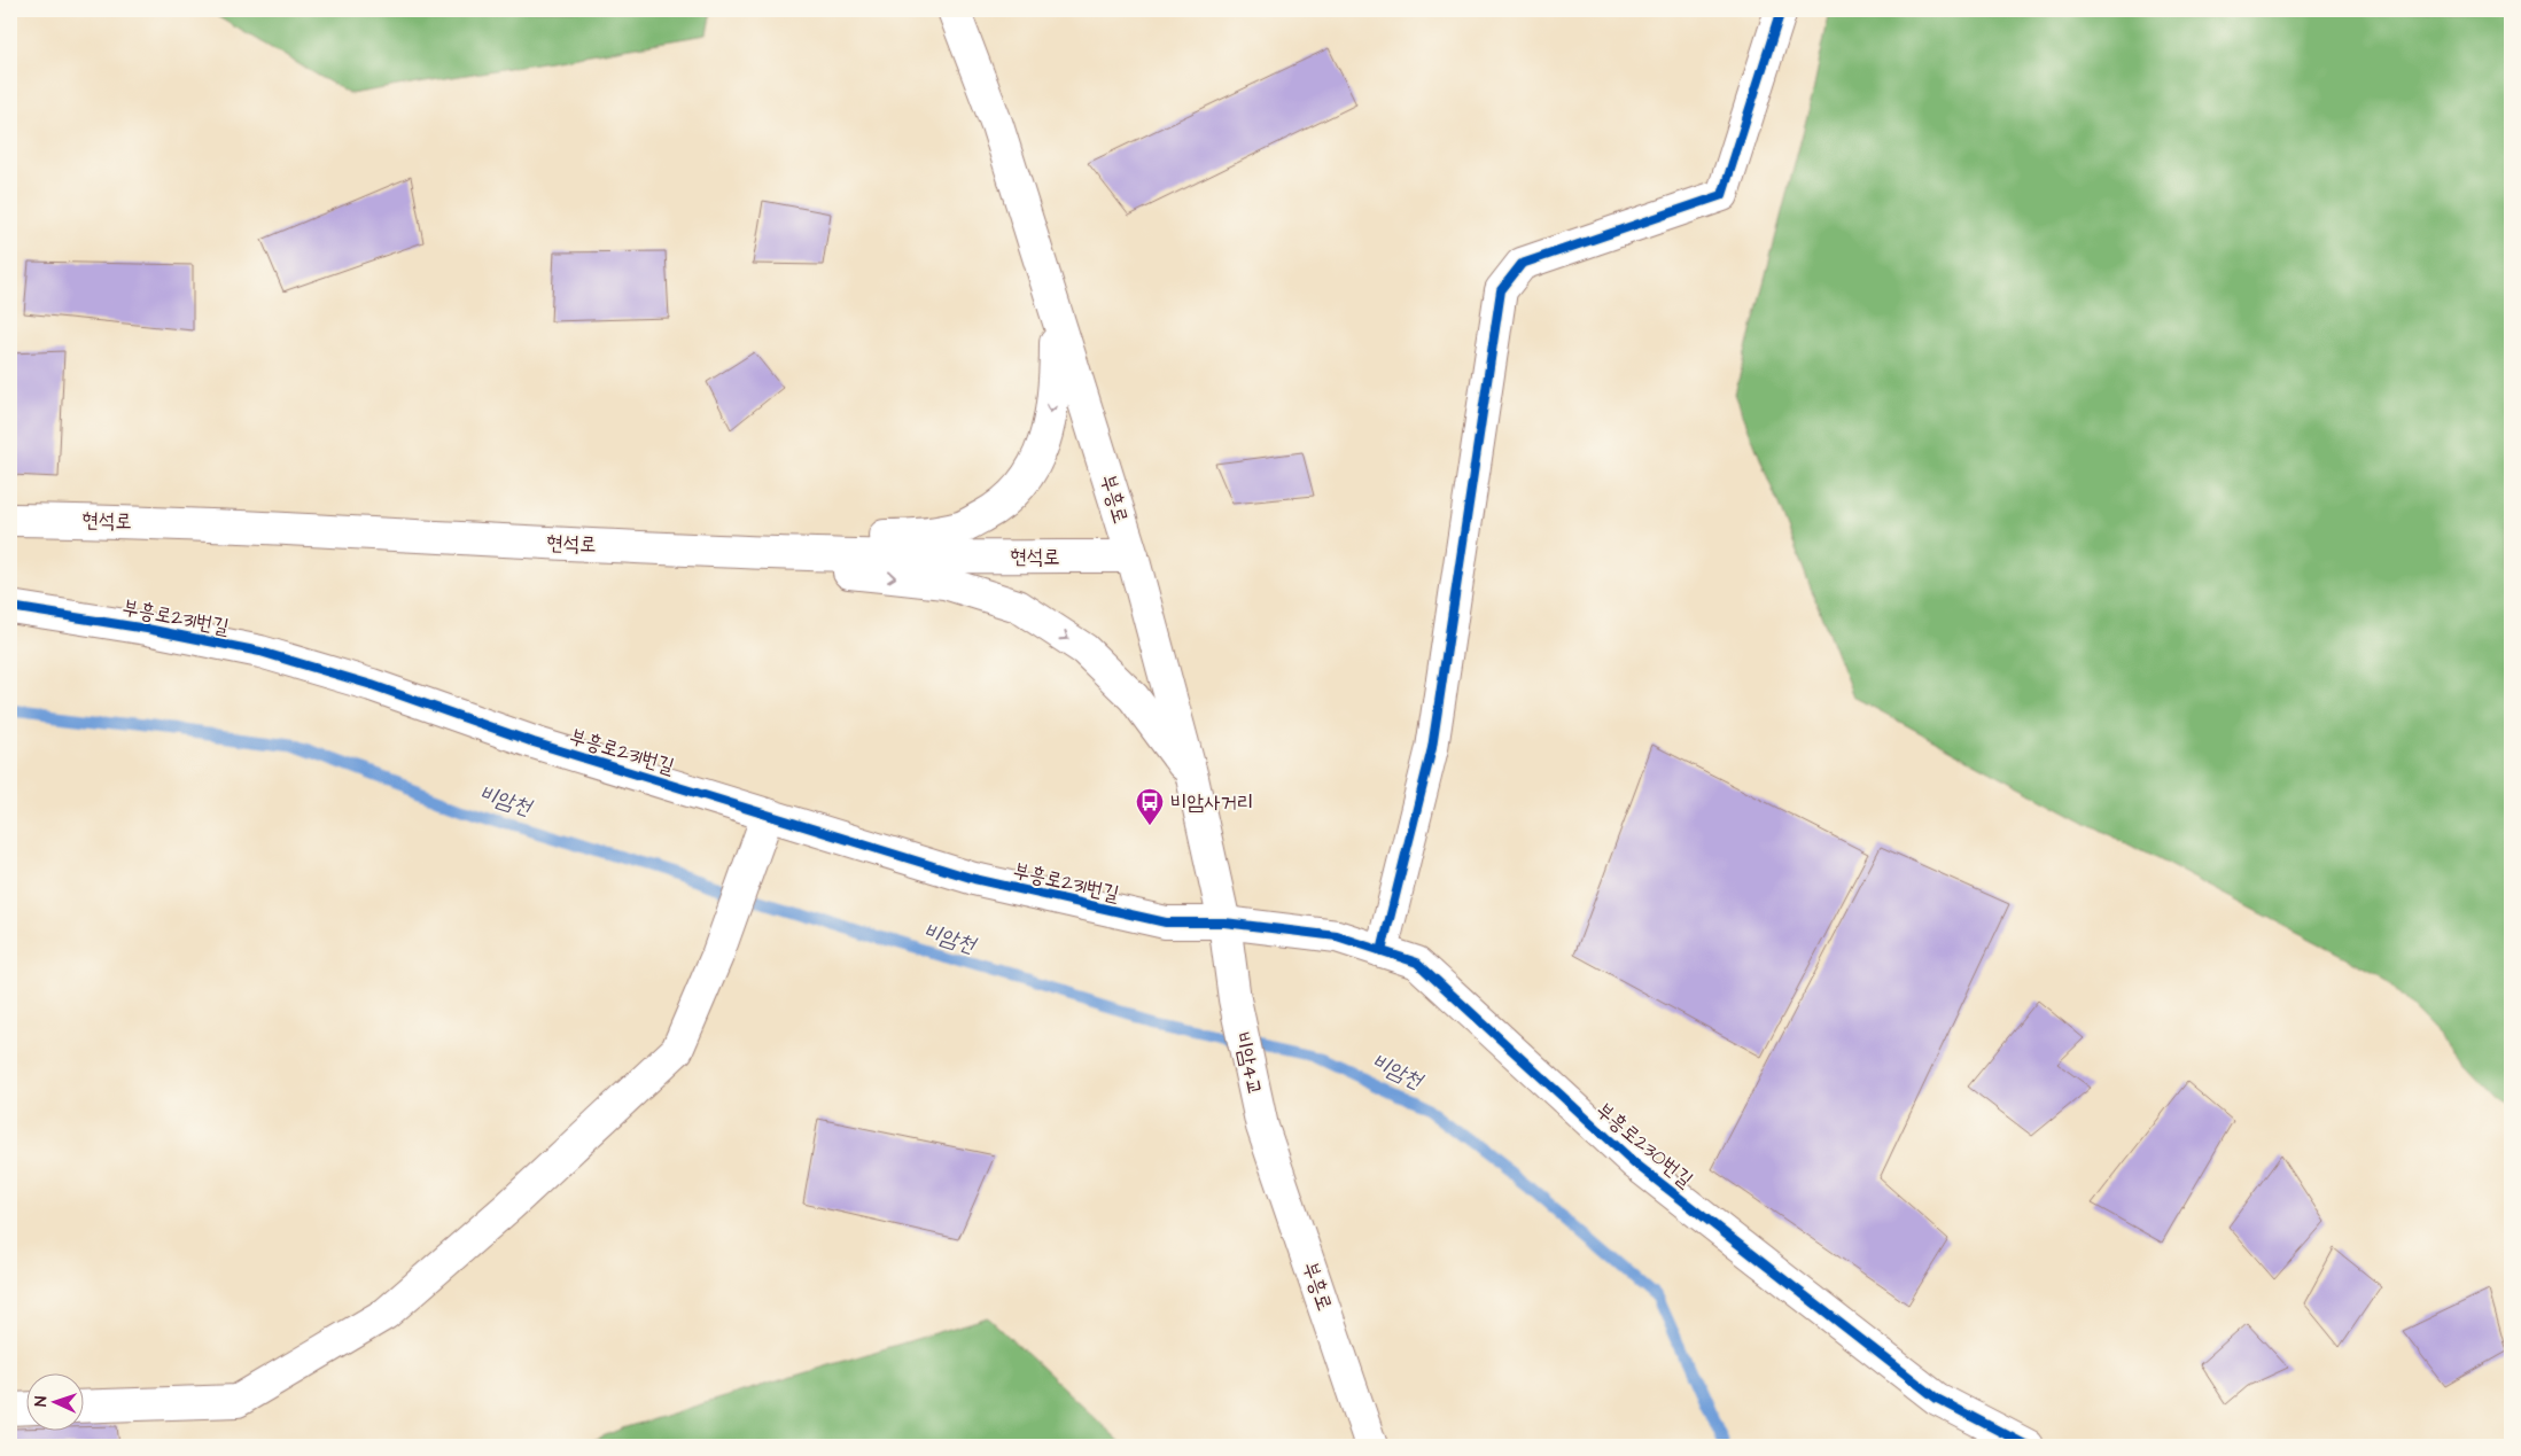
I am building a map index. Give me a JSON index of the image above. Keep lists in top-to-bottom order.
{
  "streets": {
    "street": [
      "부흥로",
      "현석로",
      "부흥로231번길",
      "비암4교",
      "부흥로230번길"
    ]
  },
  "crossings": [
    ["부흥로", "현석로"],
    ["부흥로", "부흥로231번길"],
    ["부흥로", "비암4교"],
    ["부흥로", "부흥로230번길"],
    ["부흥로231번길", "부흥로230번길"]
  ],
  "water": ["비암천"],
  "places": {
    "bus stop": ["비암사거리"]
  },
  "north": "left"
}
